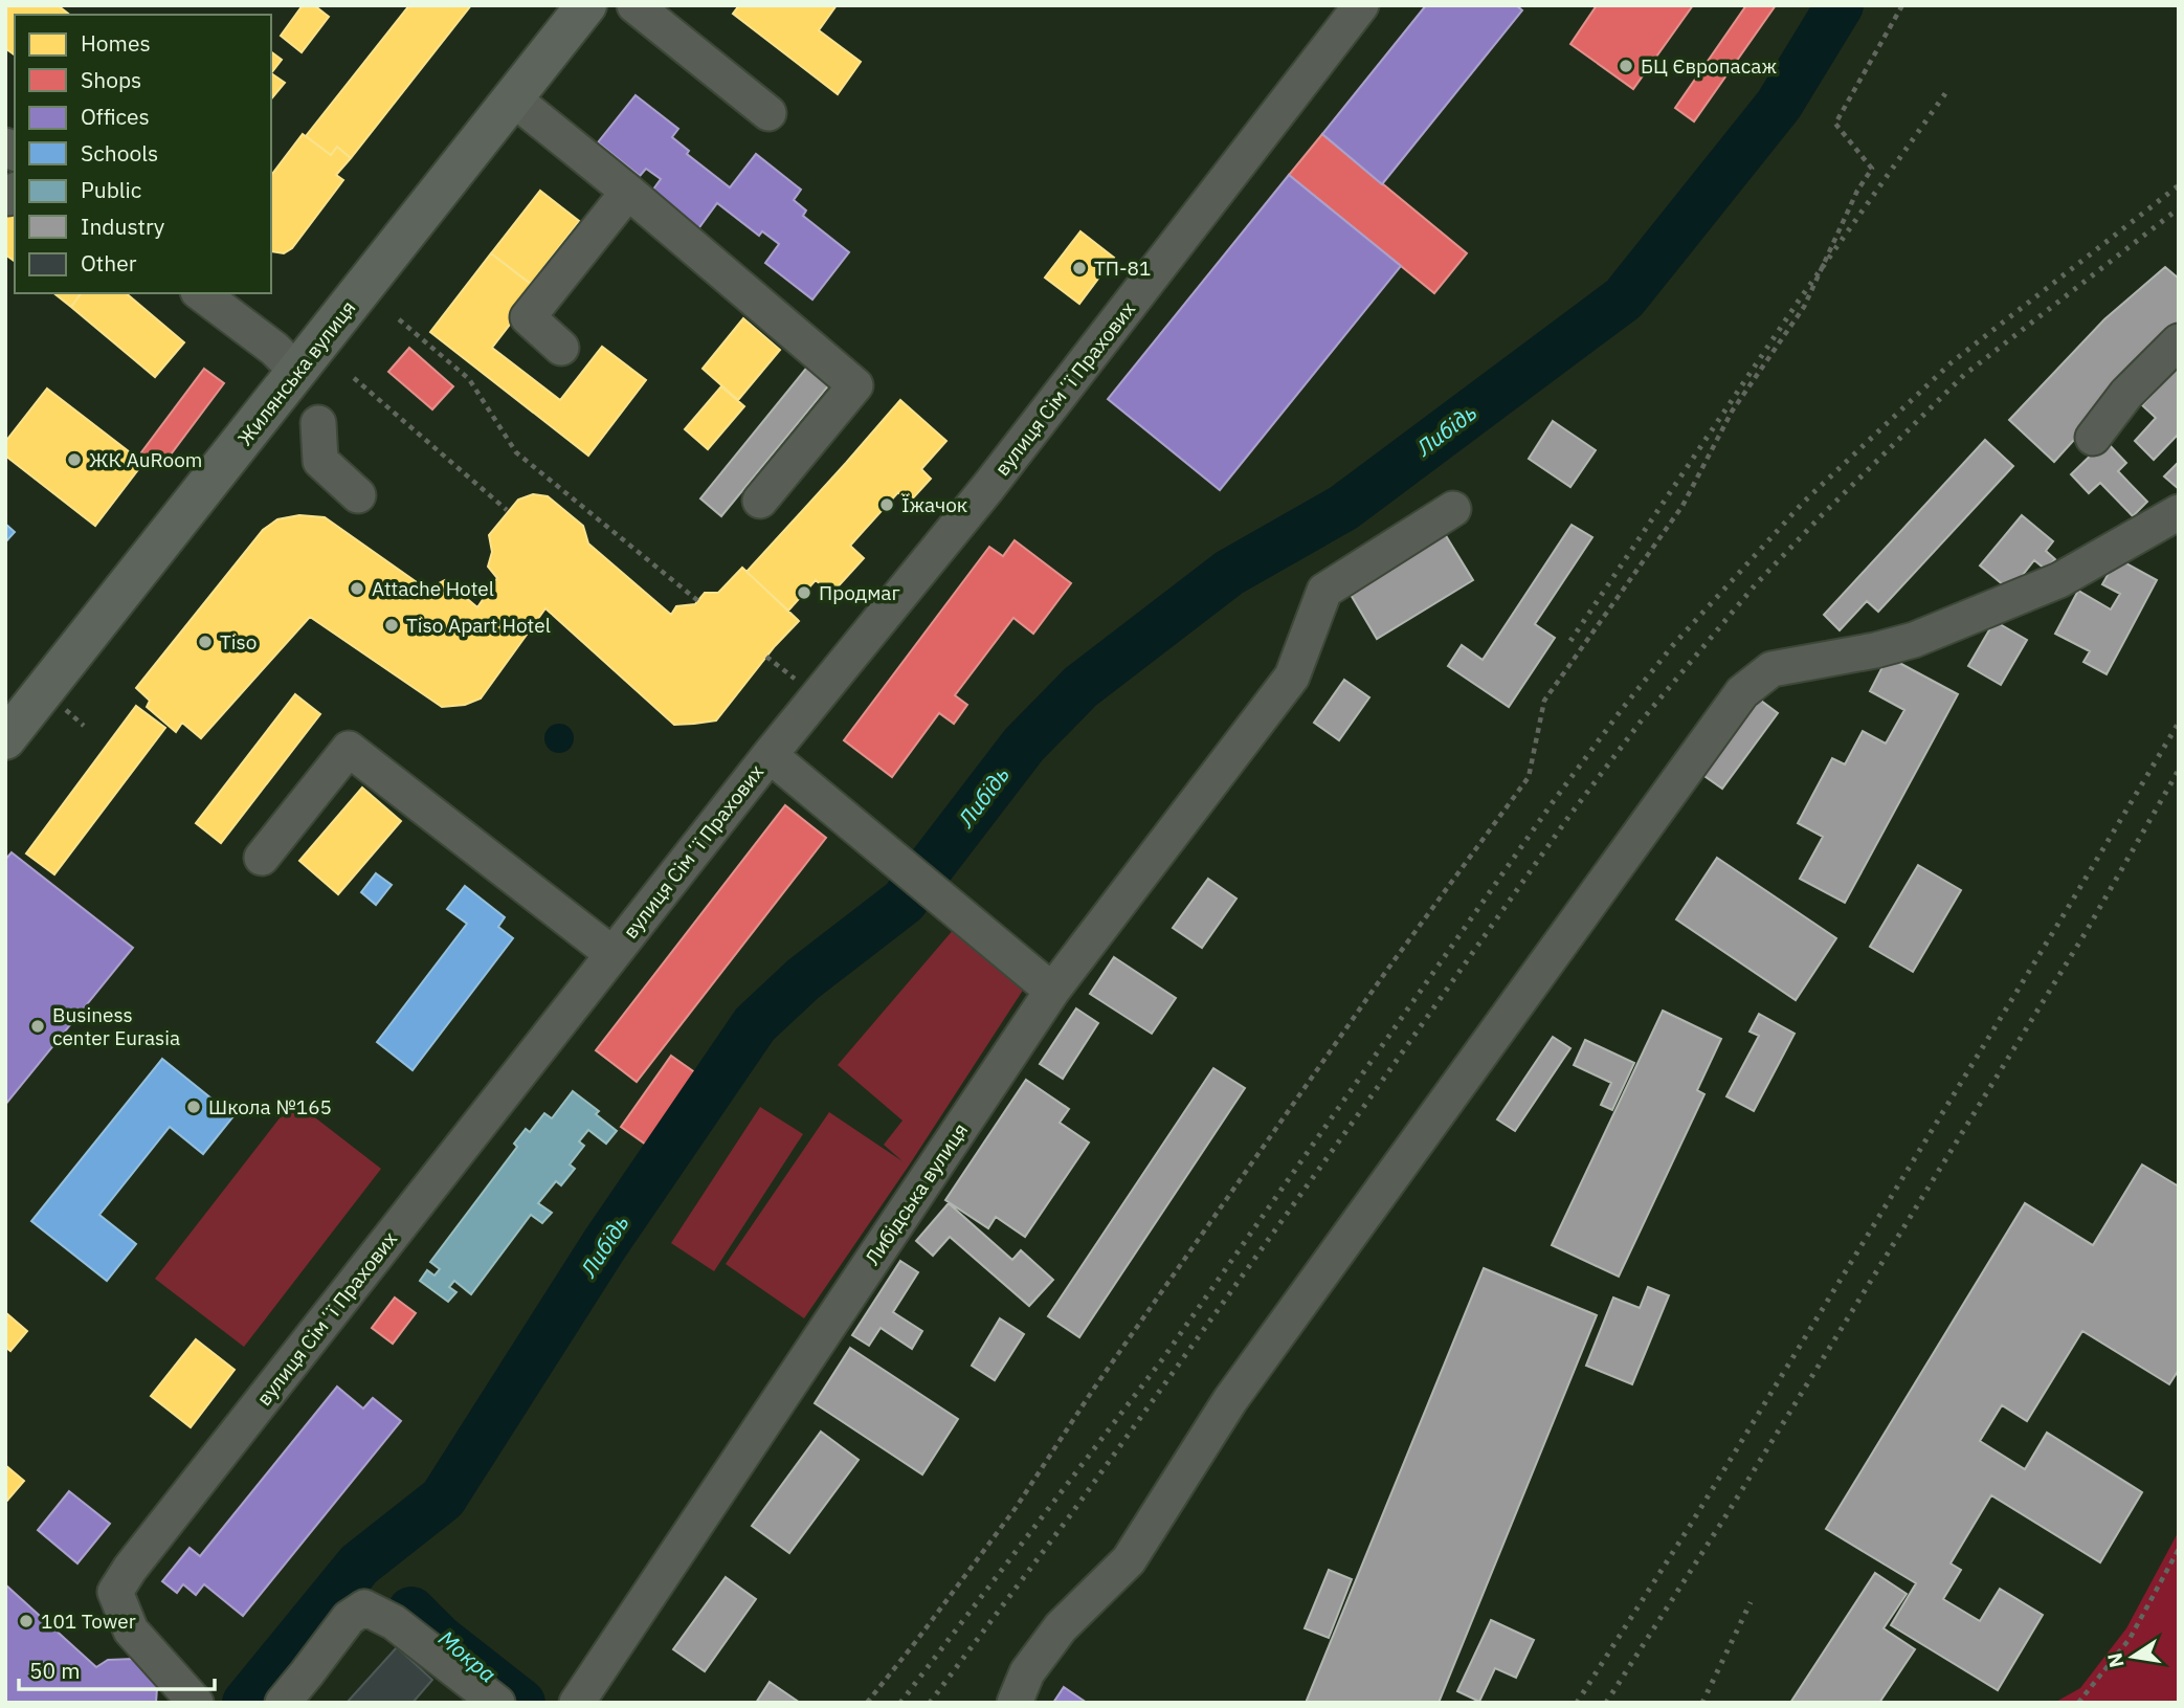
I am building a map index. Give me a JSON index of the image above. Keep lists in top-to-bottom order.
{
  "streets": {
    "main road": ["Жилянська вулиця"],
    "street": ["вулиця Сімʼї Прахових", "Либідська вулиця"]
  },
  "water": ["Либідь", "Мокра"],
  "places": [
    "БЦ Європасаж",
    "ТП-81",
    "ЖК AuRoom",
    "Їжачок",
    "Attache Hotel",
    "Продмаг",
    "Tiso Apart Hotel",
    "Tiso",
    "Business center Eurasia",
    "Школа №165",
    "101 Tower"
  ],
  "legend": [
    "Homes",
    "Shops",
    "Offices",
    "Schools",
    "Public",
    "Industry",
    "Other"
  ],
  "scale_bar": "50 m",
  "north": "left"
}
